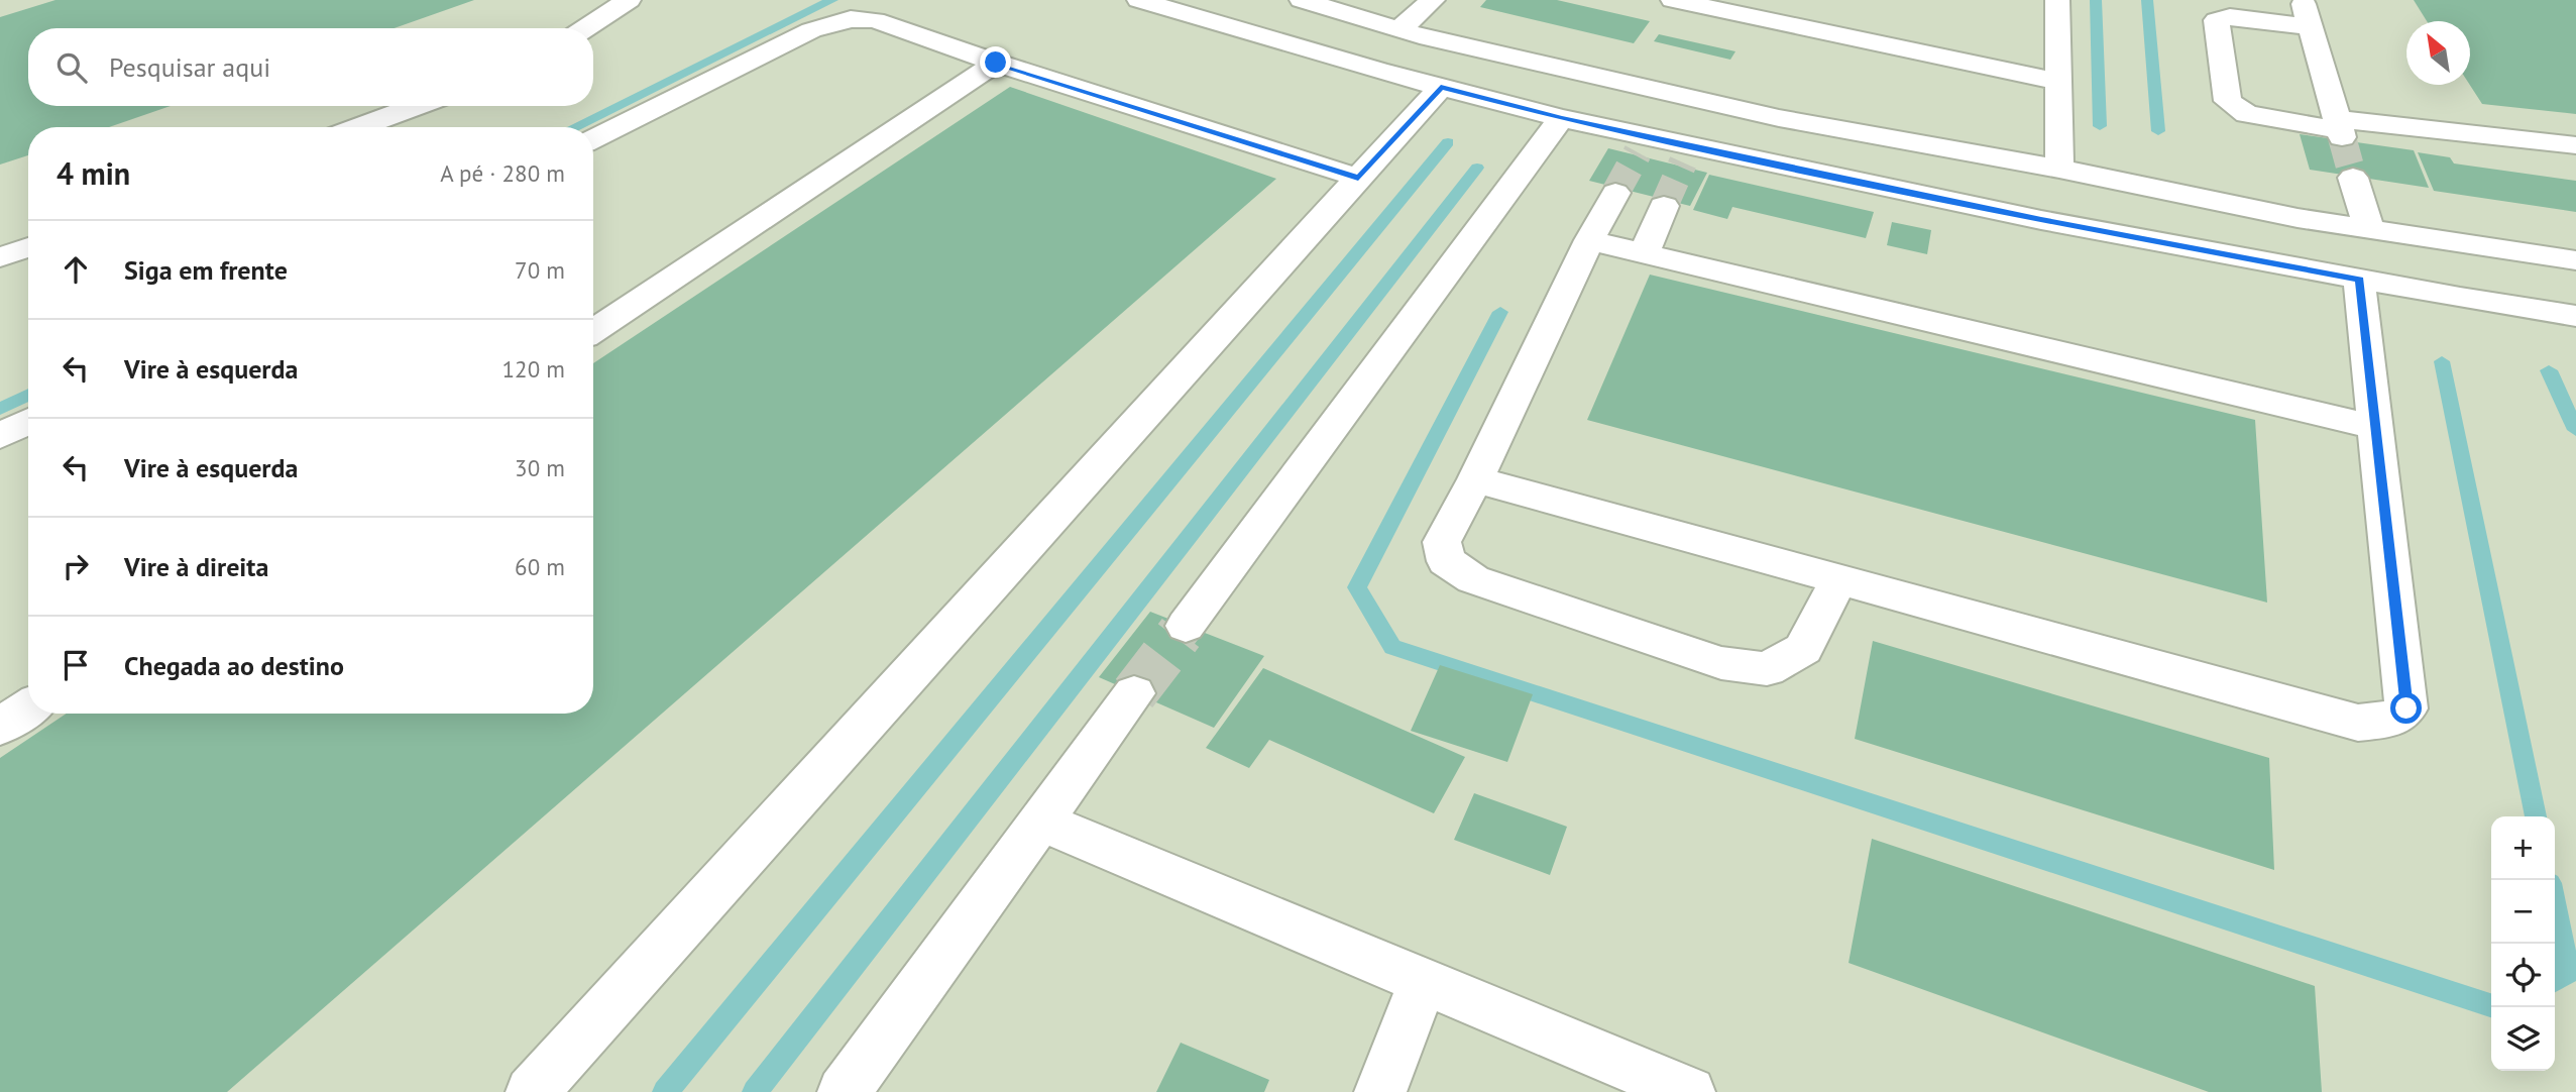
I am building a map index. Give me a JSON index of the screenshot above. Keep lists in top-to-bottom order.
{
  "north": "top left",
  "page": {
    "search": "Pesquisar aqui",
    "heading": ["4 min", "A pé · 280 m"],
    "list": [
      ["Siga em frente", "70 m"],
      ["Vire à esquerda", "120 m"],
      ["Vire à esquerda", "30 m"],
      ["Vire à direita", "60 m"],
      "Chegada ao destino"
    ],
    "map_buttons": ["+", "−"]
  }
}
